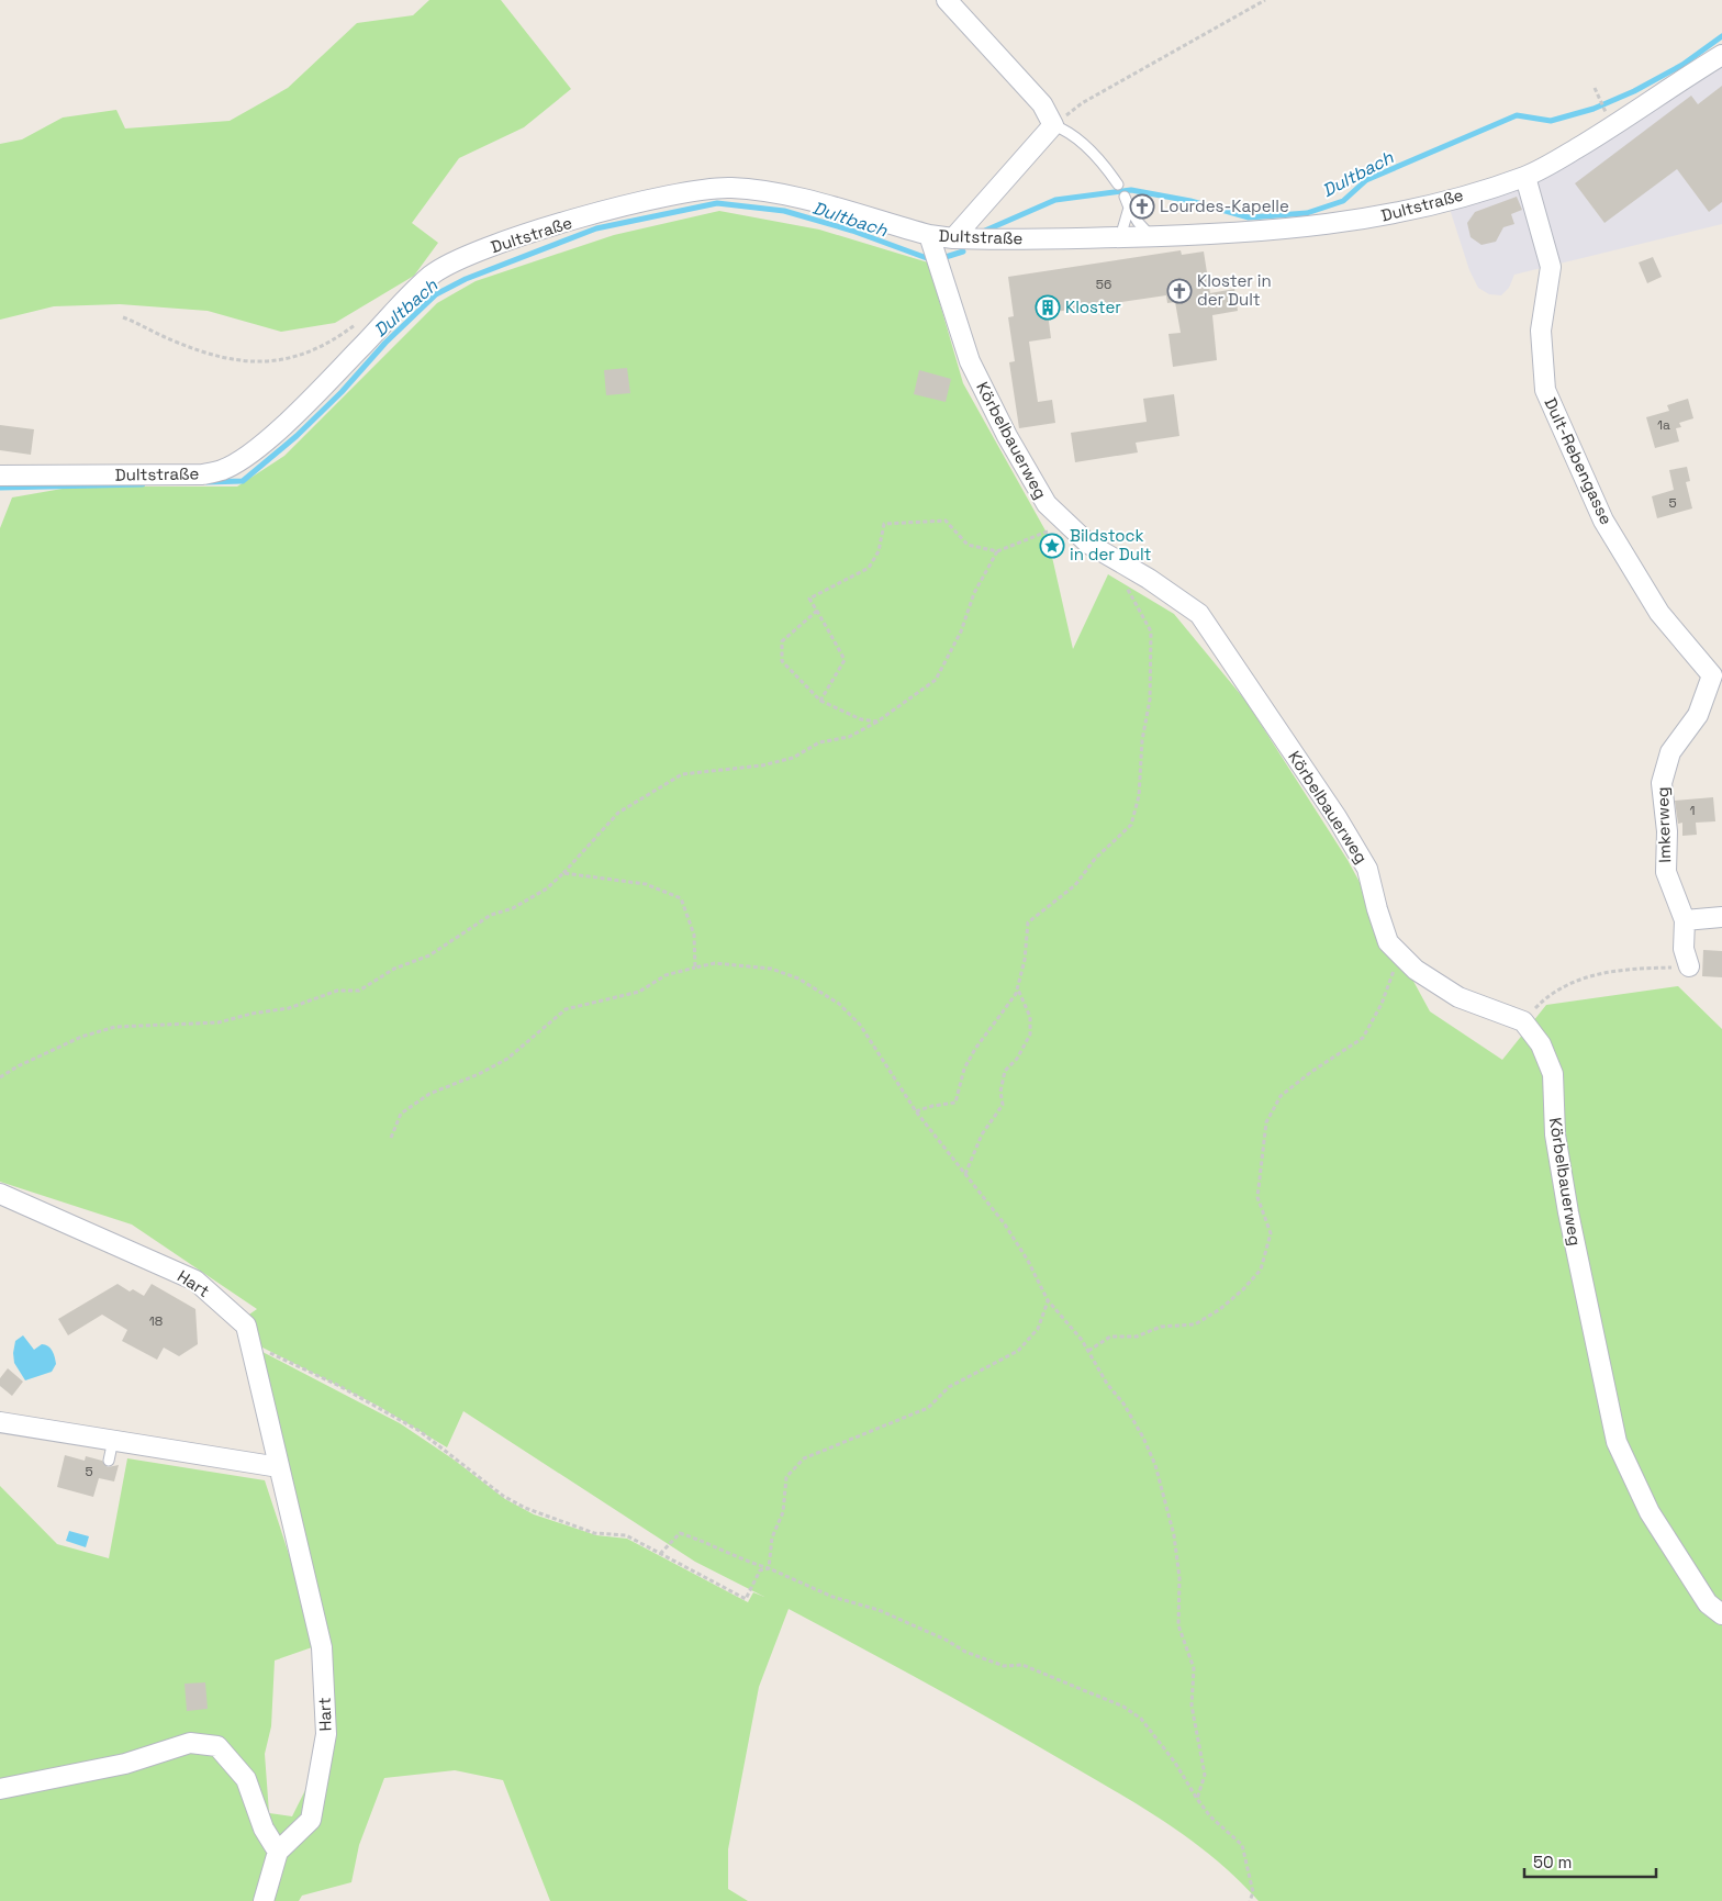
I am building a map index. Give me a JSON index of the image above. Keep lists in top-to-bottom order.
{
  "streets": {
    "street": [
      "Dultstraße",
      "Körbelbauerweg",
      "Dult-Rebengasse",
      "Imkerweg",
      "Hart"
    ]
  },
  "crossings": [
    ["Dultstraße", "Körbelbauerweg"],
    ["Dultstraße", "Dult-Rebengasse"],
    ["Dult-Rebengasse", "Imkerweg"]
  ],
  "water": ["Dultbach"],
  "places": {
    "church": ["Lourdes-Kapelle", "Kloster in der Dult"],
    "building": ["Kloster"],
    "place": ["Bildstock in der Dult"]
  },
  "house_numbers": [
    "56",
    "1a",
    "5",
    "1",
    "18",
    "5"
  ],
  "scale_bar": "50 m"
}
